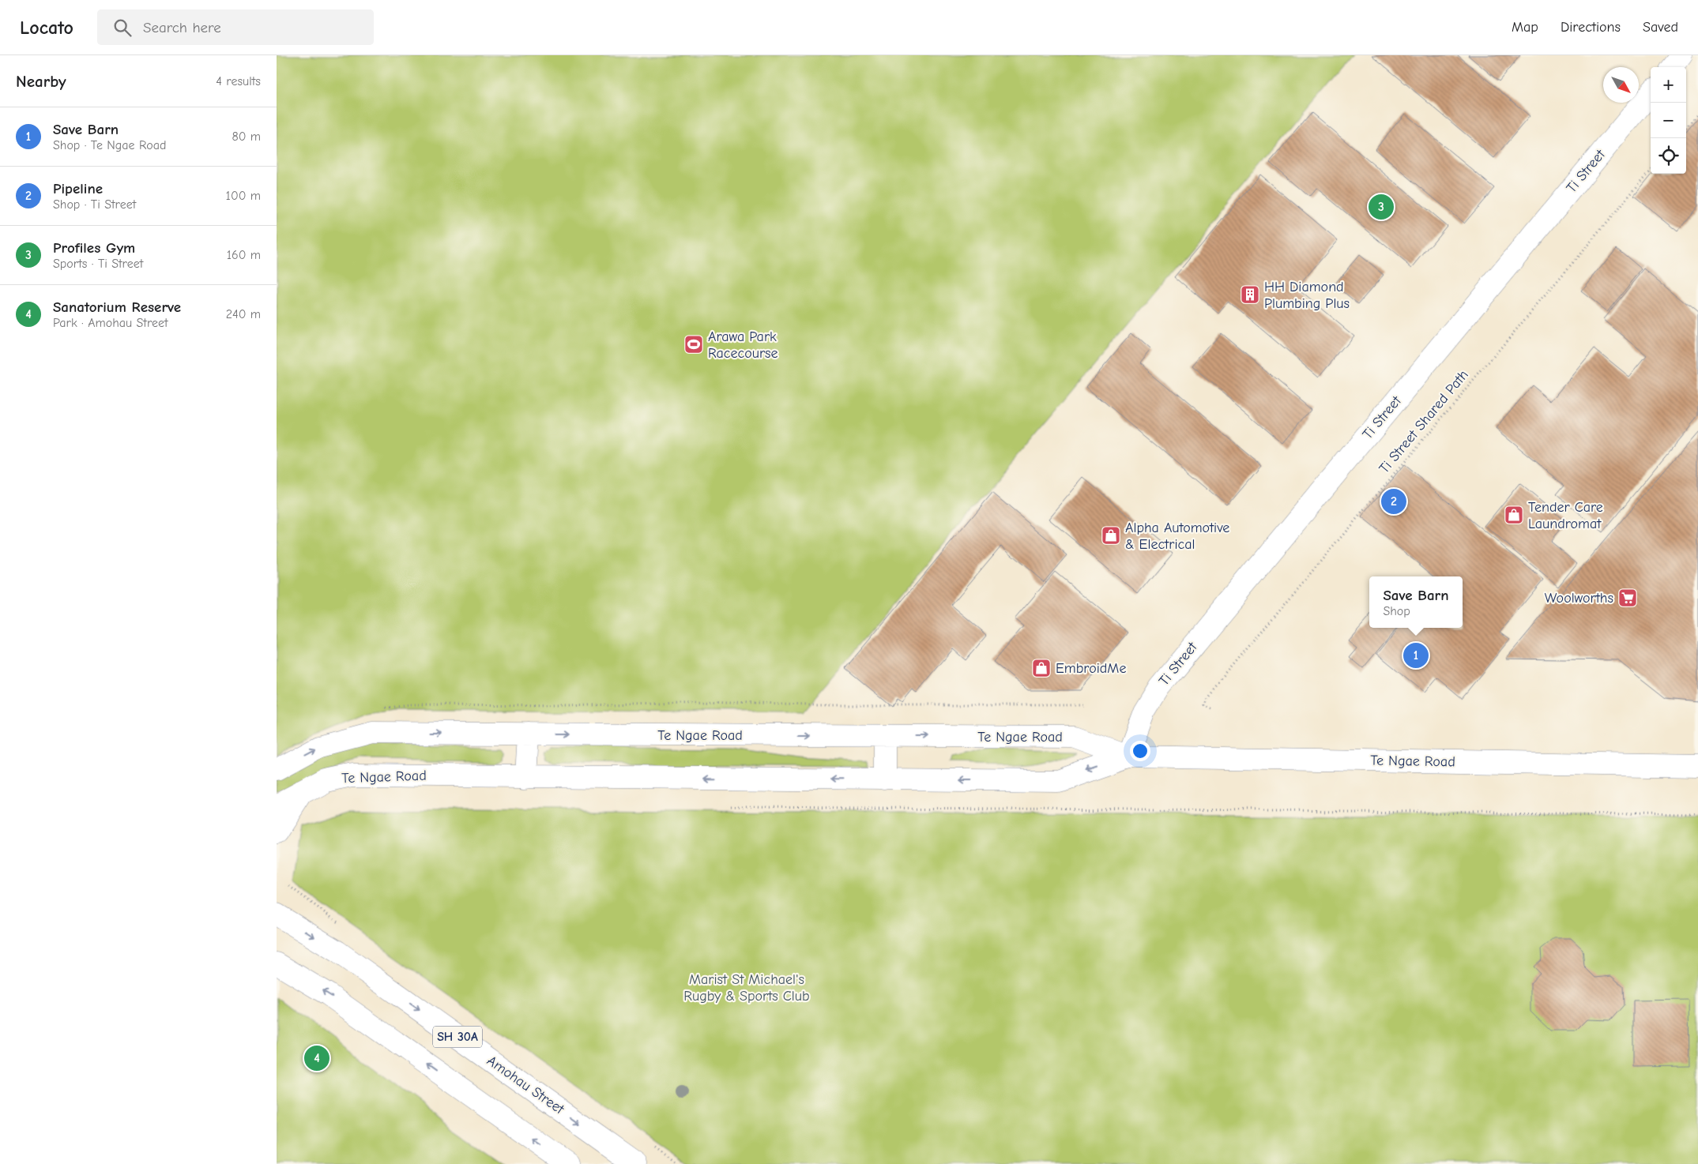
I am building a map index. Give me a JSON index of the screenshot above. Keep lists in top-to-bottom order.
{
  "streets": {
    "street": [
      "Ti Street",
      "Te Ngae Road",
      "SH 30A",
      "Amohau Street"
    ],
    "path": ["Ti Street Shared Path"]
  },
  "crossings": [
    ["Ti Street", "Te Ngae Road"]
  ],
  "parks": ["Marist St Michael's Rugby & Sports Club"],
  "places": {
    "building": ["HH Diamond Plumbing Plus"],
    "sports": ["Arawa Park Racecourse"],
    "shop": ["Tender Care Laundromat", "Alpha Automotive & Electrical", "EmbroidMe"],
    "supermarket": ["Woolworths"]
  },
  "north": "bottom right",
  "page": {
    "header": "Locato",
    "search": "Search here",
    "nav": ["Map", "Directions", "Saved"],
    "heading": ["Nearby", "4 results"],
    "map_buttons": ["+", "−"],
    "list": [
      {
        "mark": "1",
        "name": "Save Barn",
        "note": "Shop · Te Ngae Road",
        "value": "80 m"
      },
      {
        "mark": "2",
        "name": "Pipeline",
        "note": "Shop · Ti Street",
        "value": "100 m"
      },
      {
        "mark": "3",
        "name": "Profiles Gym",
        "note": "Sports · Ti Street",
        "value": "160 m"
      },
      {
        "mark": "4",
        "name": "Sanatorium Reserve",
        "note": "Park · Amohau Street",
        "value": "240 m"
      }
    ],
    "pins": [
      "3",
      "2",
      "1",
      "4"
    ],
    "popup": ["Save Barn", "Shop"]
  }
}
